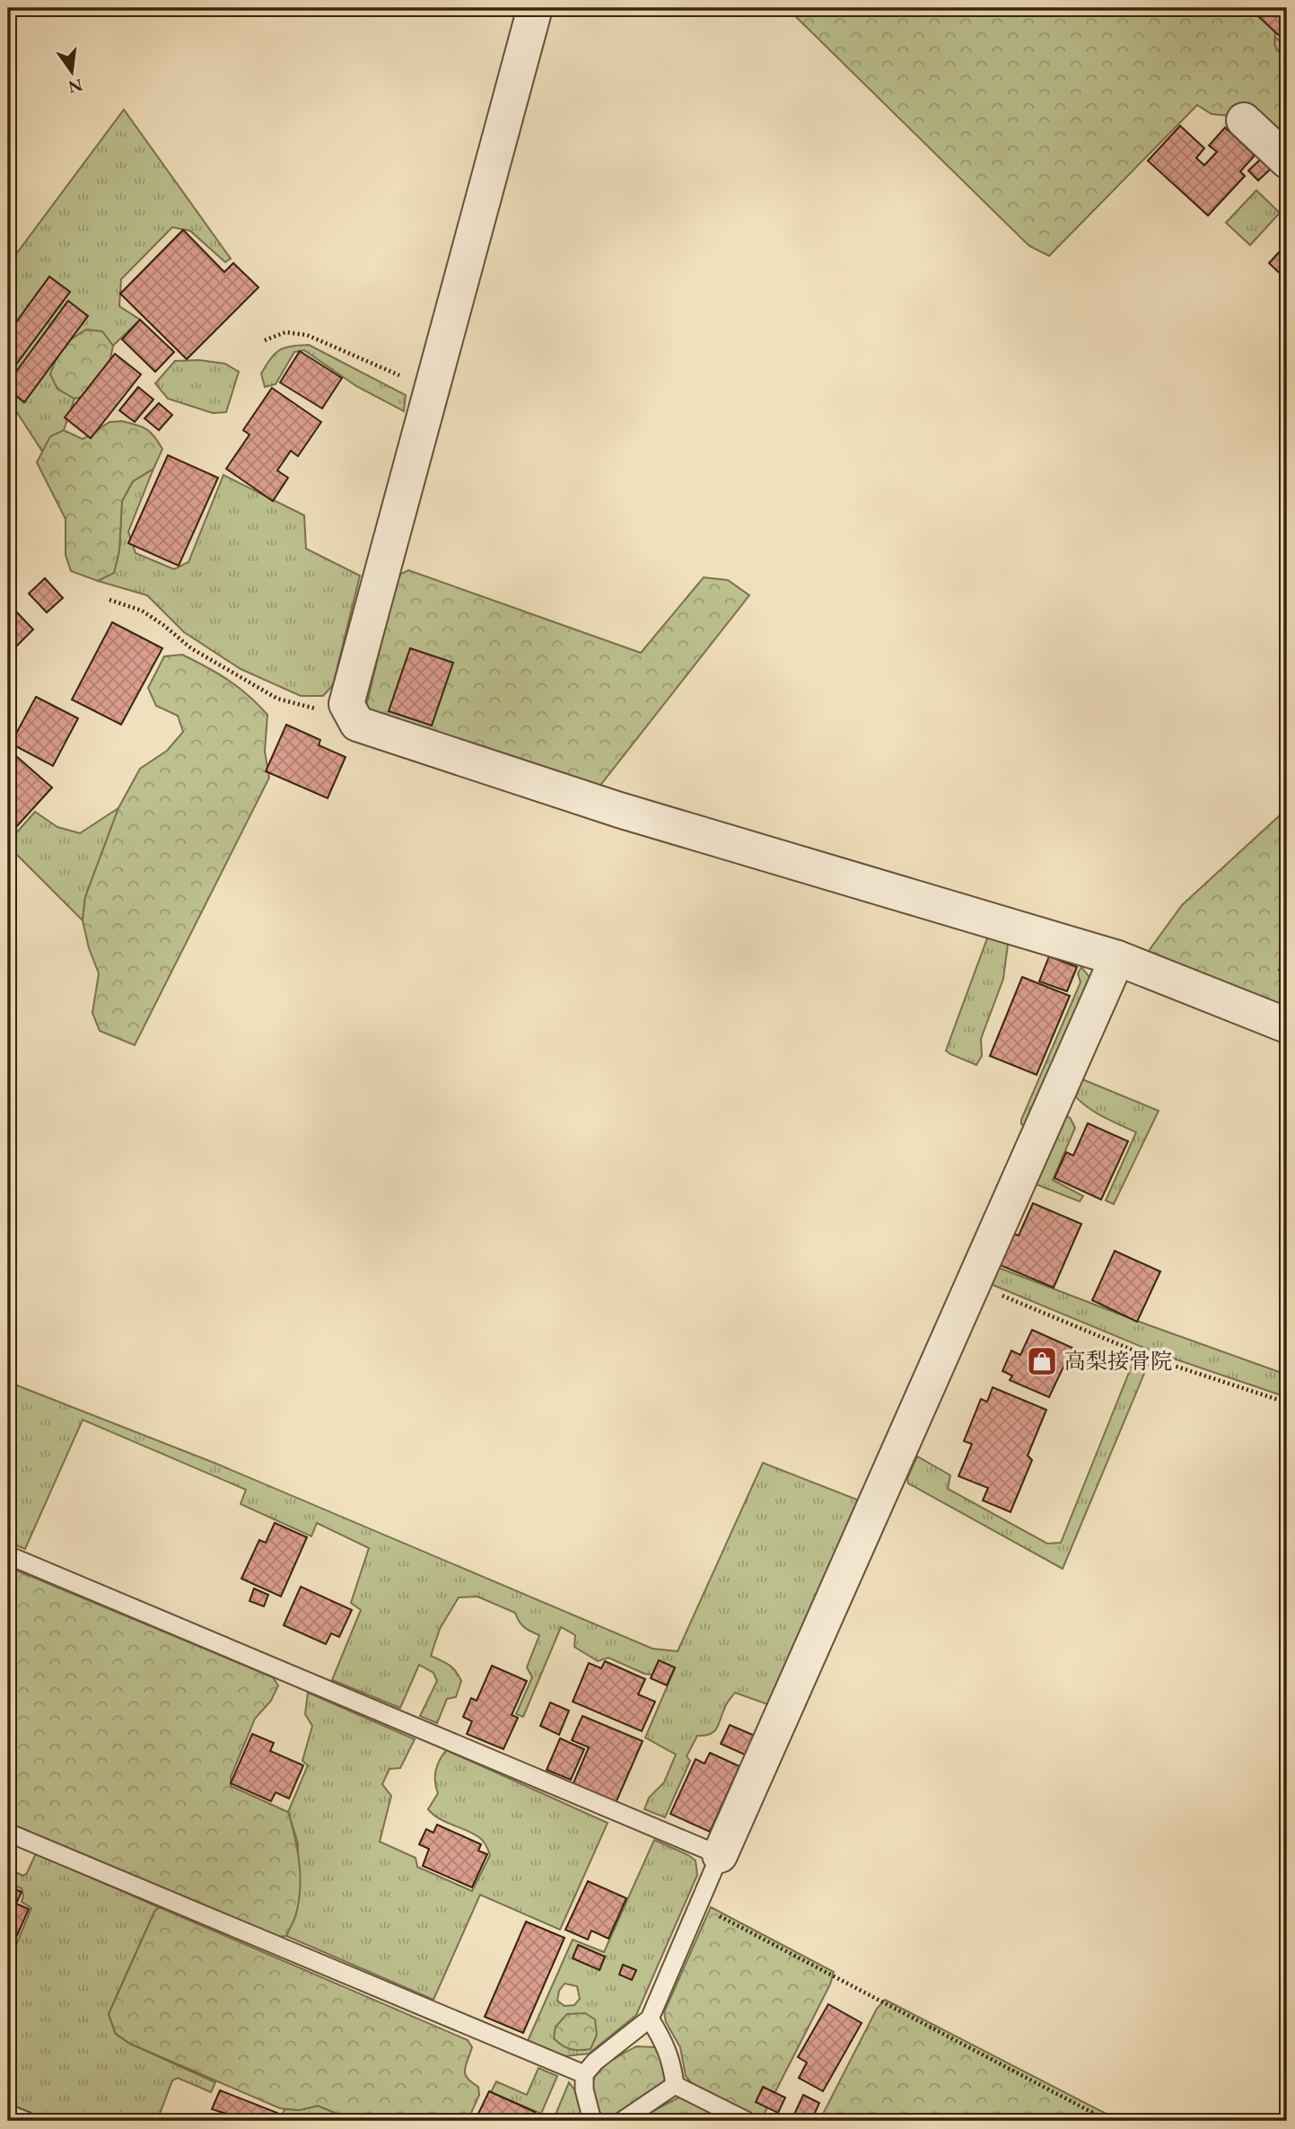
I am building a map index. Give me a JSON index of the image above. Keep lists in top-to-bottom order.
{
  "places": {
    "shop": ["高梨接骨院"]
  },
  "north": "bottom"
}
